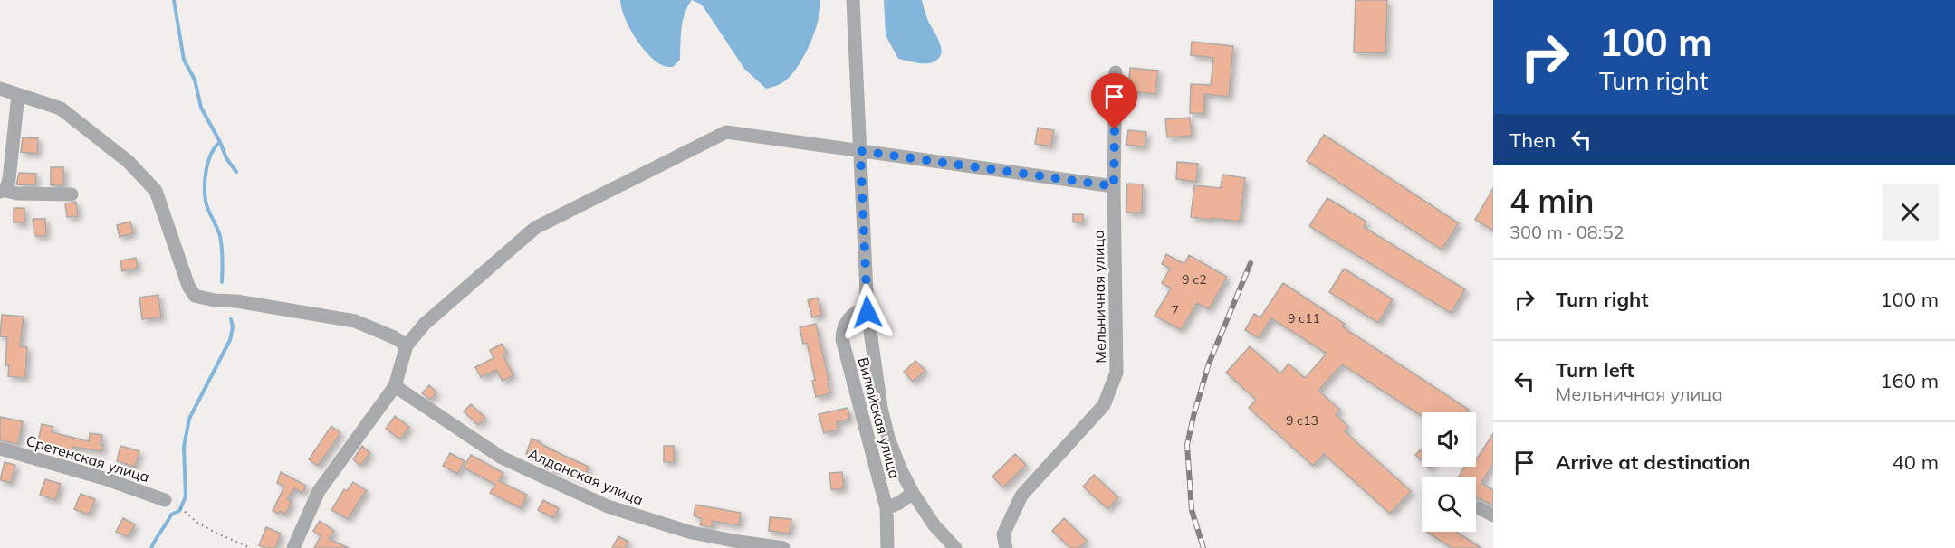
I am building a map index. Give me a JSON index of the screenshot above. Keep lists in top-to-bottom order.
{
  "streets": {
    "street": [
      "Мельничная улица",
      "Вилюйская улица",
      "Сретенская улица",
      "Алданская улица"
    ]
  },
  "house_numbers": [
    "9 с2",
    "7",
    "9 с11",
    "9 с13"
  ],
  "page": {
    "turn": ["100 m", "Turn right"],
    "then": "Then",
    "heading": ["4 min", "300 m · 08:52"],
    "list": [
      {
        "name": "Turn right",
        "value": "100 m"
      },
      {
        "name": "Turn left",
        "note": "Мельничная улица",
        "value": "160 m"
      },
      {
        "name": "Arrive at destination",
        "value": "40 m"
      }
    ]
  }
}
